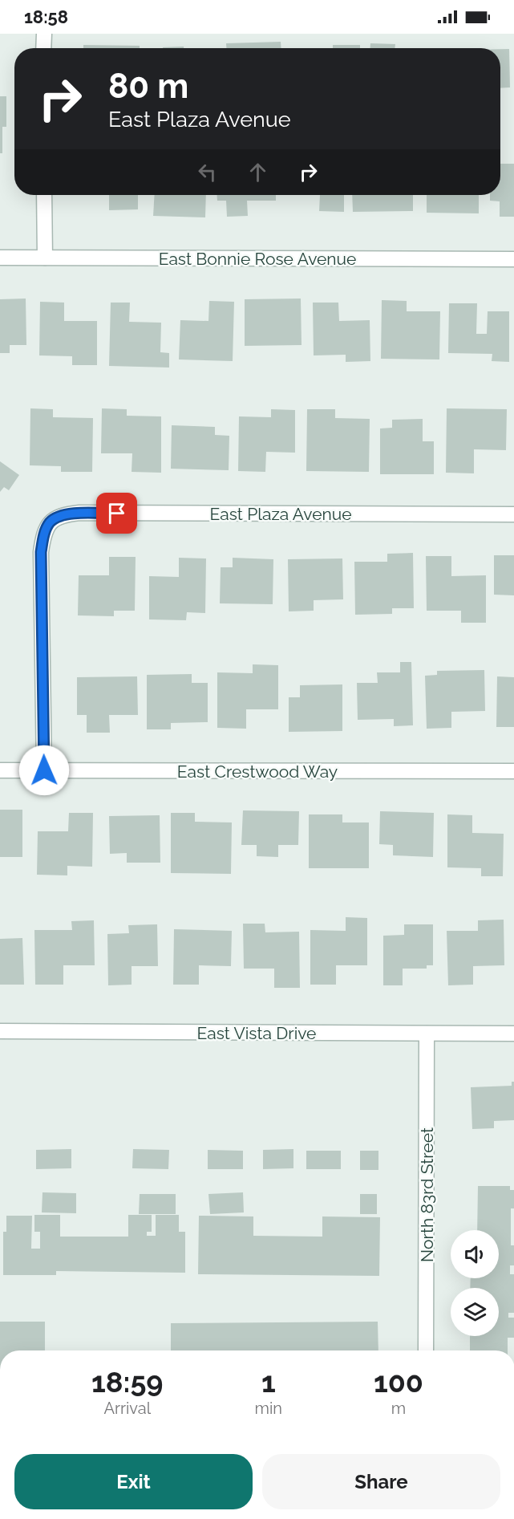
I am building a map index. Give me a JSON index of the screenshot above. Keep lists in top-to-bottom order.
{
  "streets": {
    "street": [
      "East Bonnie Rose Avenue",
      "East Plaza Avenue",
      "East Crestwood Way",
      "East Vista Drive",
      "North 83rd Street"
    ]
  },
  "crossings": [
    ["East Plaza Avenue", "East Crestwood Way"],
    ["East Vista Drive", "North 83rd Street"]
  ],
  "page": {
    "status": "18:58",
    "turn": ["80 m", "East Plaza Avenue"],
    "eta": [
      "18:59",
      "Arrival",
      "1",
      "min",
      "100",
      "m"
    ],
    "buttons": ["Exit", "Share"]
  }
}
